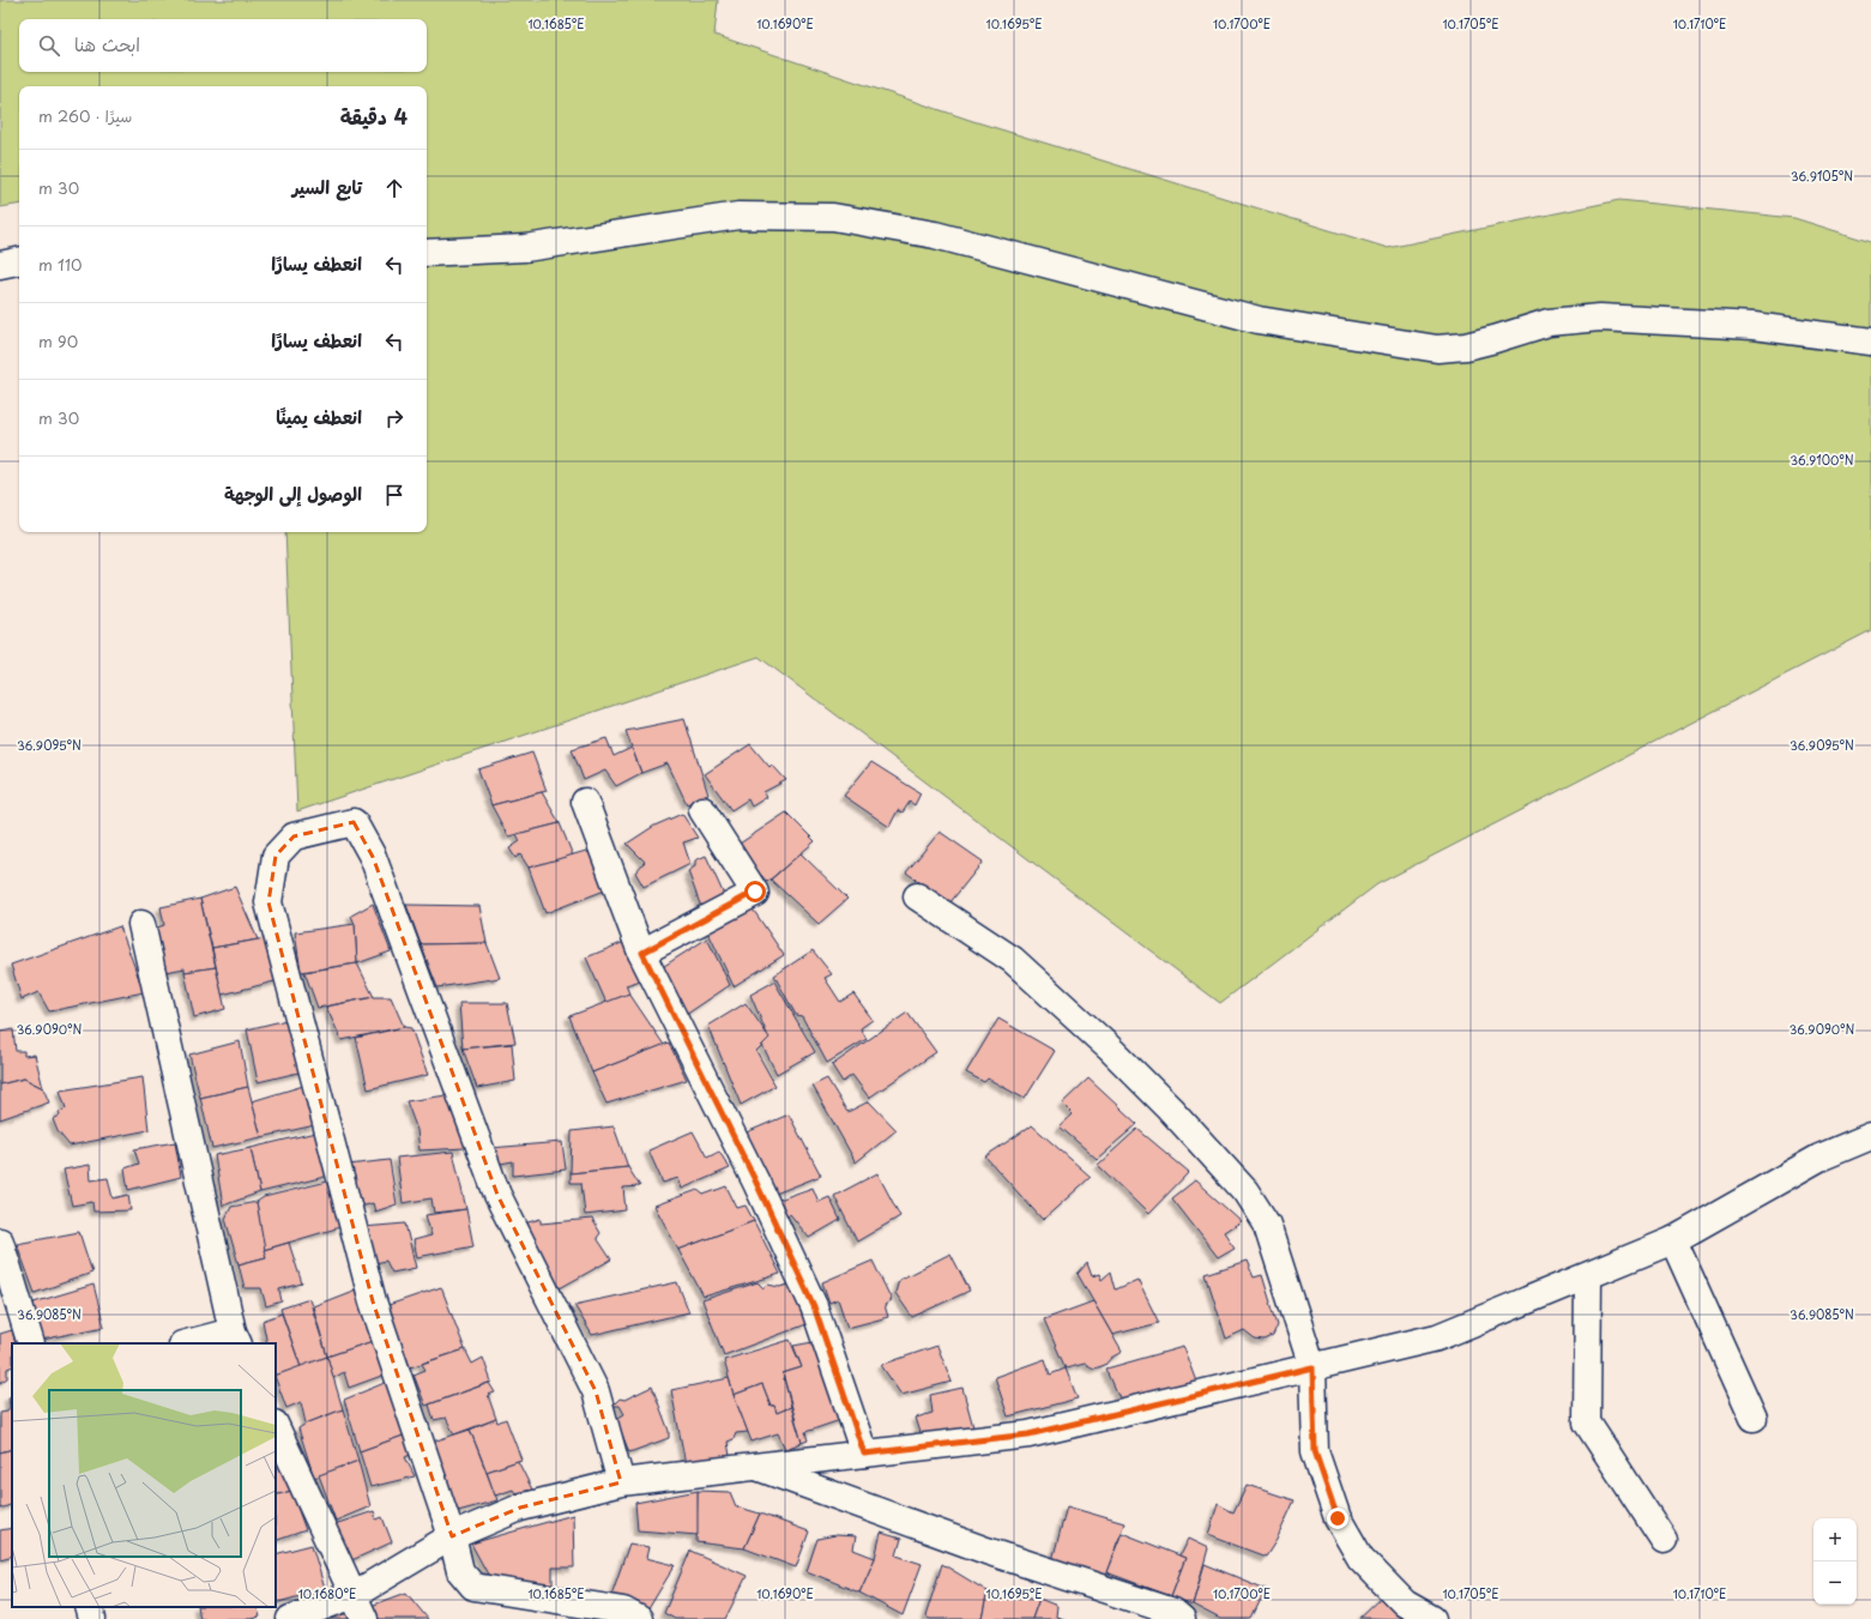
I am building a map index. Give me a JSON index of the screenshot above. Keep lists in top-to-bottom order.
{
  "page": {
    "search": "ابحث هنا",
    "heading": ["4 دقيقة", "سيرًا · 260 m"],
    "list": [
      ["تابع السير", "30 m"],
      ["انعطف يسارًا", "110 m"],
      ["انعطف يسارًا", "90 m"],
      ["انعطف يمينًا", "30 m"],
      "الوصول إلى الوجهة"
    ],
    "map_buttons": ["+", "−"]
  },
  "coordinates": [
    "10.1685°E",
    "10.1690°E",
    "10.1695°E",
    "10.1700°E",
    "10.1705°E",
    "10.1710°E",
    "36.9105°N",
    "36.9100°N",
    "36.9095°N",
    "36.9090°N",
    "36.9085°N",
    "10.1680°E"
  ]
}
